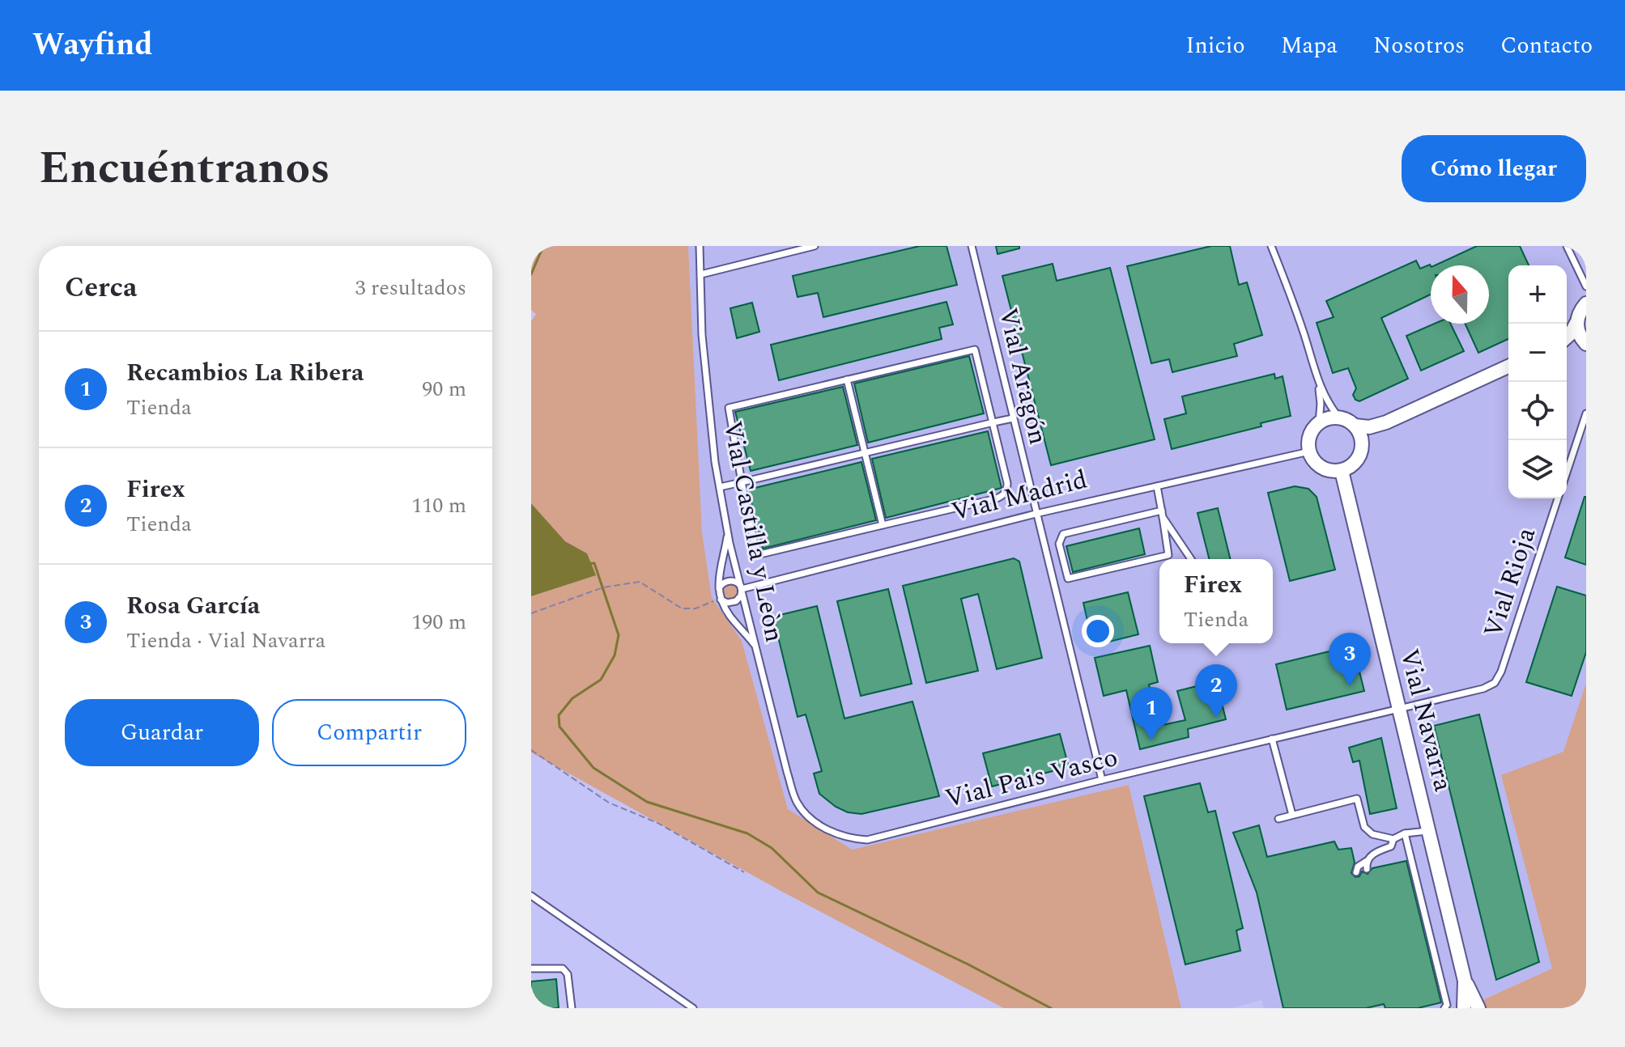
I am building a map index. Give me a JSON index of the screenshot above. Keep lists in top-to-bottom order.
{
  "streets": {
    "street": ["Vial Navarra"],
    "lane": [
      "Vial Aragón",
      "Vial Madrid",
      "Vial Castilla y Leòn",
      "Vial Rioja",
      "Vial Pais Vasco"
    ]
  },
  "crossings": [
    ["Vial Aragón", "Vial Madrid"],
    ["Vial Aragón", "Vial Pais Vasco"],
    ["Vial Madrid", "Vial Castilla y Leòn"],
    ["Vial Madrid", "Vial Navarra"],
    ["Vial Castilla y Leòn", "Vial Pais Vasco"],
    ["Vial Rioja", "Vial Pais Vasco"],
    ["Vial Navarra", "Vial Pais Vasco"]
  ],
  "north": "top",
  "page": {
    "header": "Wayfind",
    "nav": [
      "Inicio",
      "Mapa",
      "Nosotros",
      "Contacto"
    ],
    "title": "Encuéntranos",
    "buttons": [
      "Cómo llegar",
      ["Guardar", "Compartir"]
    ],
    "heading": ["Cerca", "3 resultados"],
    "map_buttons": ["+", "−"],
    "list": [
      {
        "mark": "1",
        "name": "Recambios La Ribera",
        "note": "Tienda",
        "value": "90 m"
      },
      {
        "mark": "2",
        "name": "Firex",
        "note": "Tienda",
        "value": "110 m"
      },
      {
        "mark": "3",
        "name": "Rosa García",
        "note": "Tienda · Vial Navarra",
        "value": "190 m"
      }
    ],
    "popup": ["Firex", "Tienda"],
    "pins": ["3", "2", "1"]
  }
}
